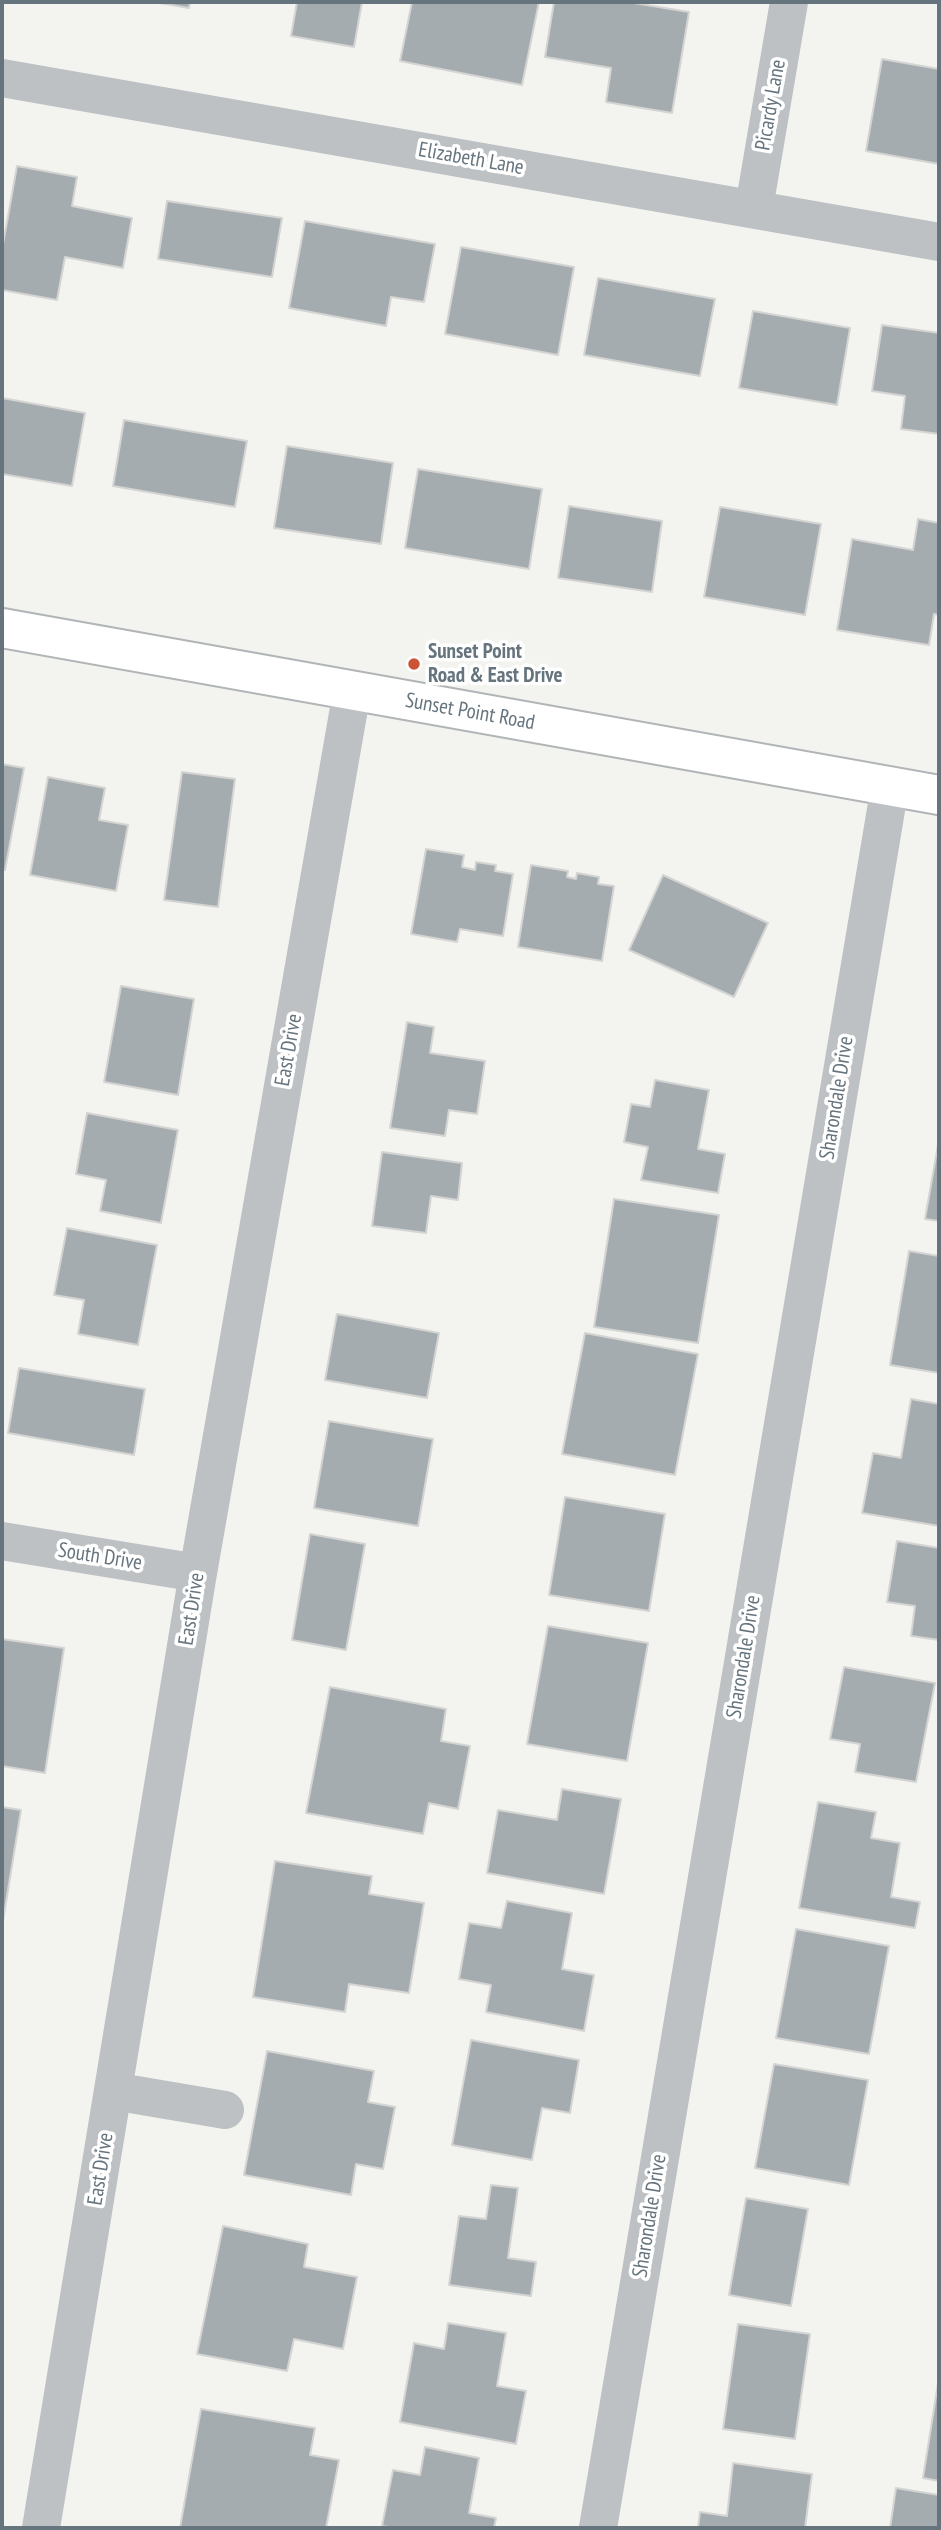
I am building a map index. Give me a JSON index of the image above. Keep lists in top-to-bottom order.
{
  "streets": {
    "main road": ["Sunset Point Road"],
    "street": [
      "Picardy Lane",
      "Elizabeth Lane",
      "East Drive",
      "Sharondale Drive",
      "South Drive"
    ]
  },
  "crossings": [
    ["Picardy Lane", "Elizabeth Lane"],
    ["Sunset Point Road", "East Drive"],
    ["Sunset Point Road", "Sharondale Drive"],
    ["East Drive", "South Drive"]
  ],
  "places": ["Sunset Point Road & East Drive"]
}
